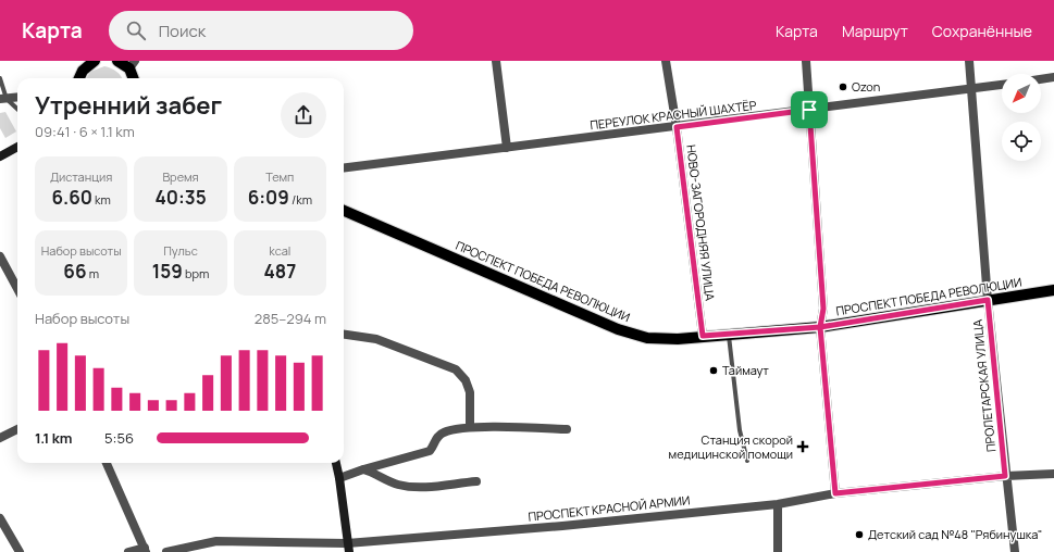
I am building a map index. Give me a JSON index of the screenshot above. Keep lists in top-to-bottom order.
{
  "streets": {
    "main road": ["ПРОСПЕКТ ПОБЕДА РЕВОЛЮЦИИ"],
    "street": [
      "ПЕРЕУЛОК КРАСНЫЙ ШАХТЁР",
      "НОВО-ЗАГОРОДНЯЯ УЛИЦА",
      "ПРОЛЕТАРСКАЯ УЛИЦА",
      "ПРОСПЕКТ КРАСНОЙ АРМИИ"
    ]
  },
  "crossings": [
    ["ПЕРЕУЛОК КРАСНЫЙ ШАХТЁР", "НОВО-ЗАГОРОДНЯЯ УЛИЦА"],
    ["ПЕРЕУЛОК КРАСНЫЙ ШАХТЁР", "ПРОЛЕТАРСКАЯ УЛИЦА"],
    ["НОВО-ЗАГОРОДНЯЯ УЛИЦА", "ПРОСПЕКТ ПОБЕДА РЕВОЛЮЦИИ"],
    ["ПРОСПЕКТ ПОБЕДА РЕВОЛЮЦИИ", "ПРОЛЕТАРСКАЯ УЛИЦА"],
    ["ПРОЛЕТАРСКАЯ УЛИЦА", "ПРОСПЕКТ КРАСНОЙ АРМИИ"]
  ],
  "places": {
    "other": ["Ozon", "Таймаут", "Детский сад №48 \"Рябинушка\""],
    "health": ["Станция скорой медицинской помощи"]
  },
  "north": "bottom left",
  "page": {
    "header": "Карта",
    "search": "Поиск",
    "nav": ["Карта", "Маршрут", "Сохранённые"],
    "heading": ["Утренний забег", "09:41 · 6 × 1.1 km"],
    "stats": [
      ["Дистанция", "6.60 km"],
      ["Время", "40:35"],
      ["Темп", "6:09 /km"],
      ["Набор высоты", "66 m"],
      ["Пульс", "159 bpm"],
      ["kcal", "487"]
    ],
    "chart": ["Набор высоты", "285–294 m"],
    "list": [
      {
        "name": "1.1 km",
        "note": "5:56"
      }
    ]
  }
}
